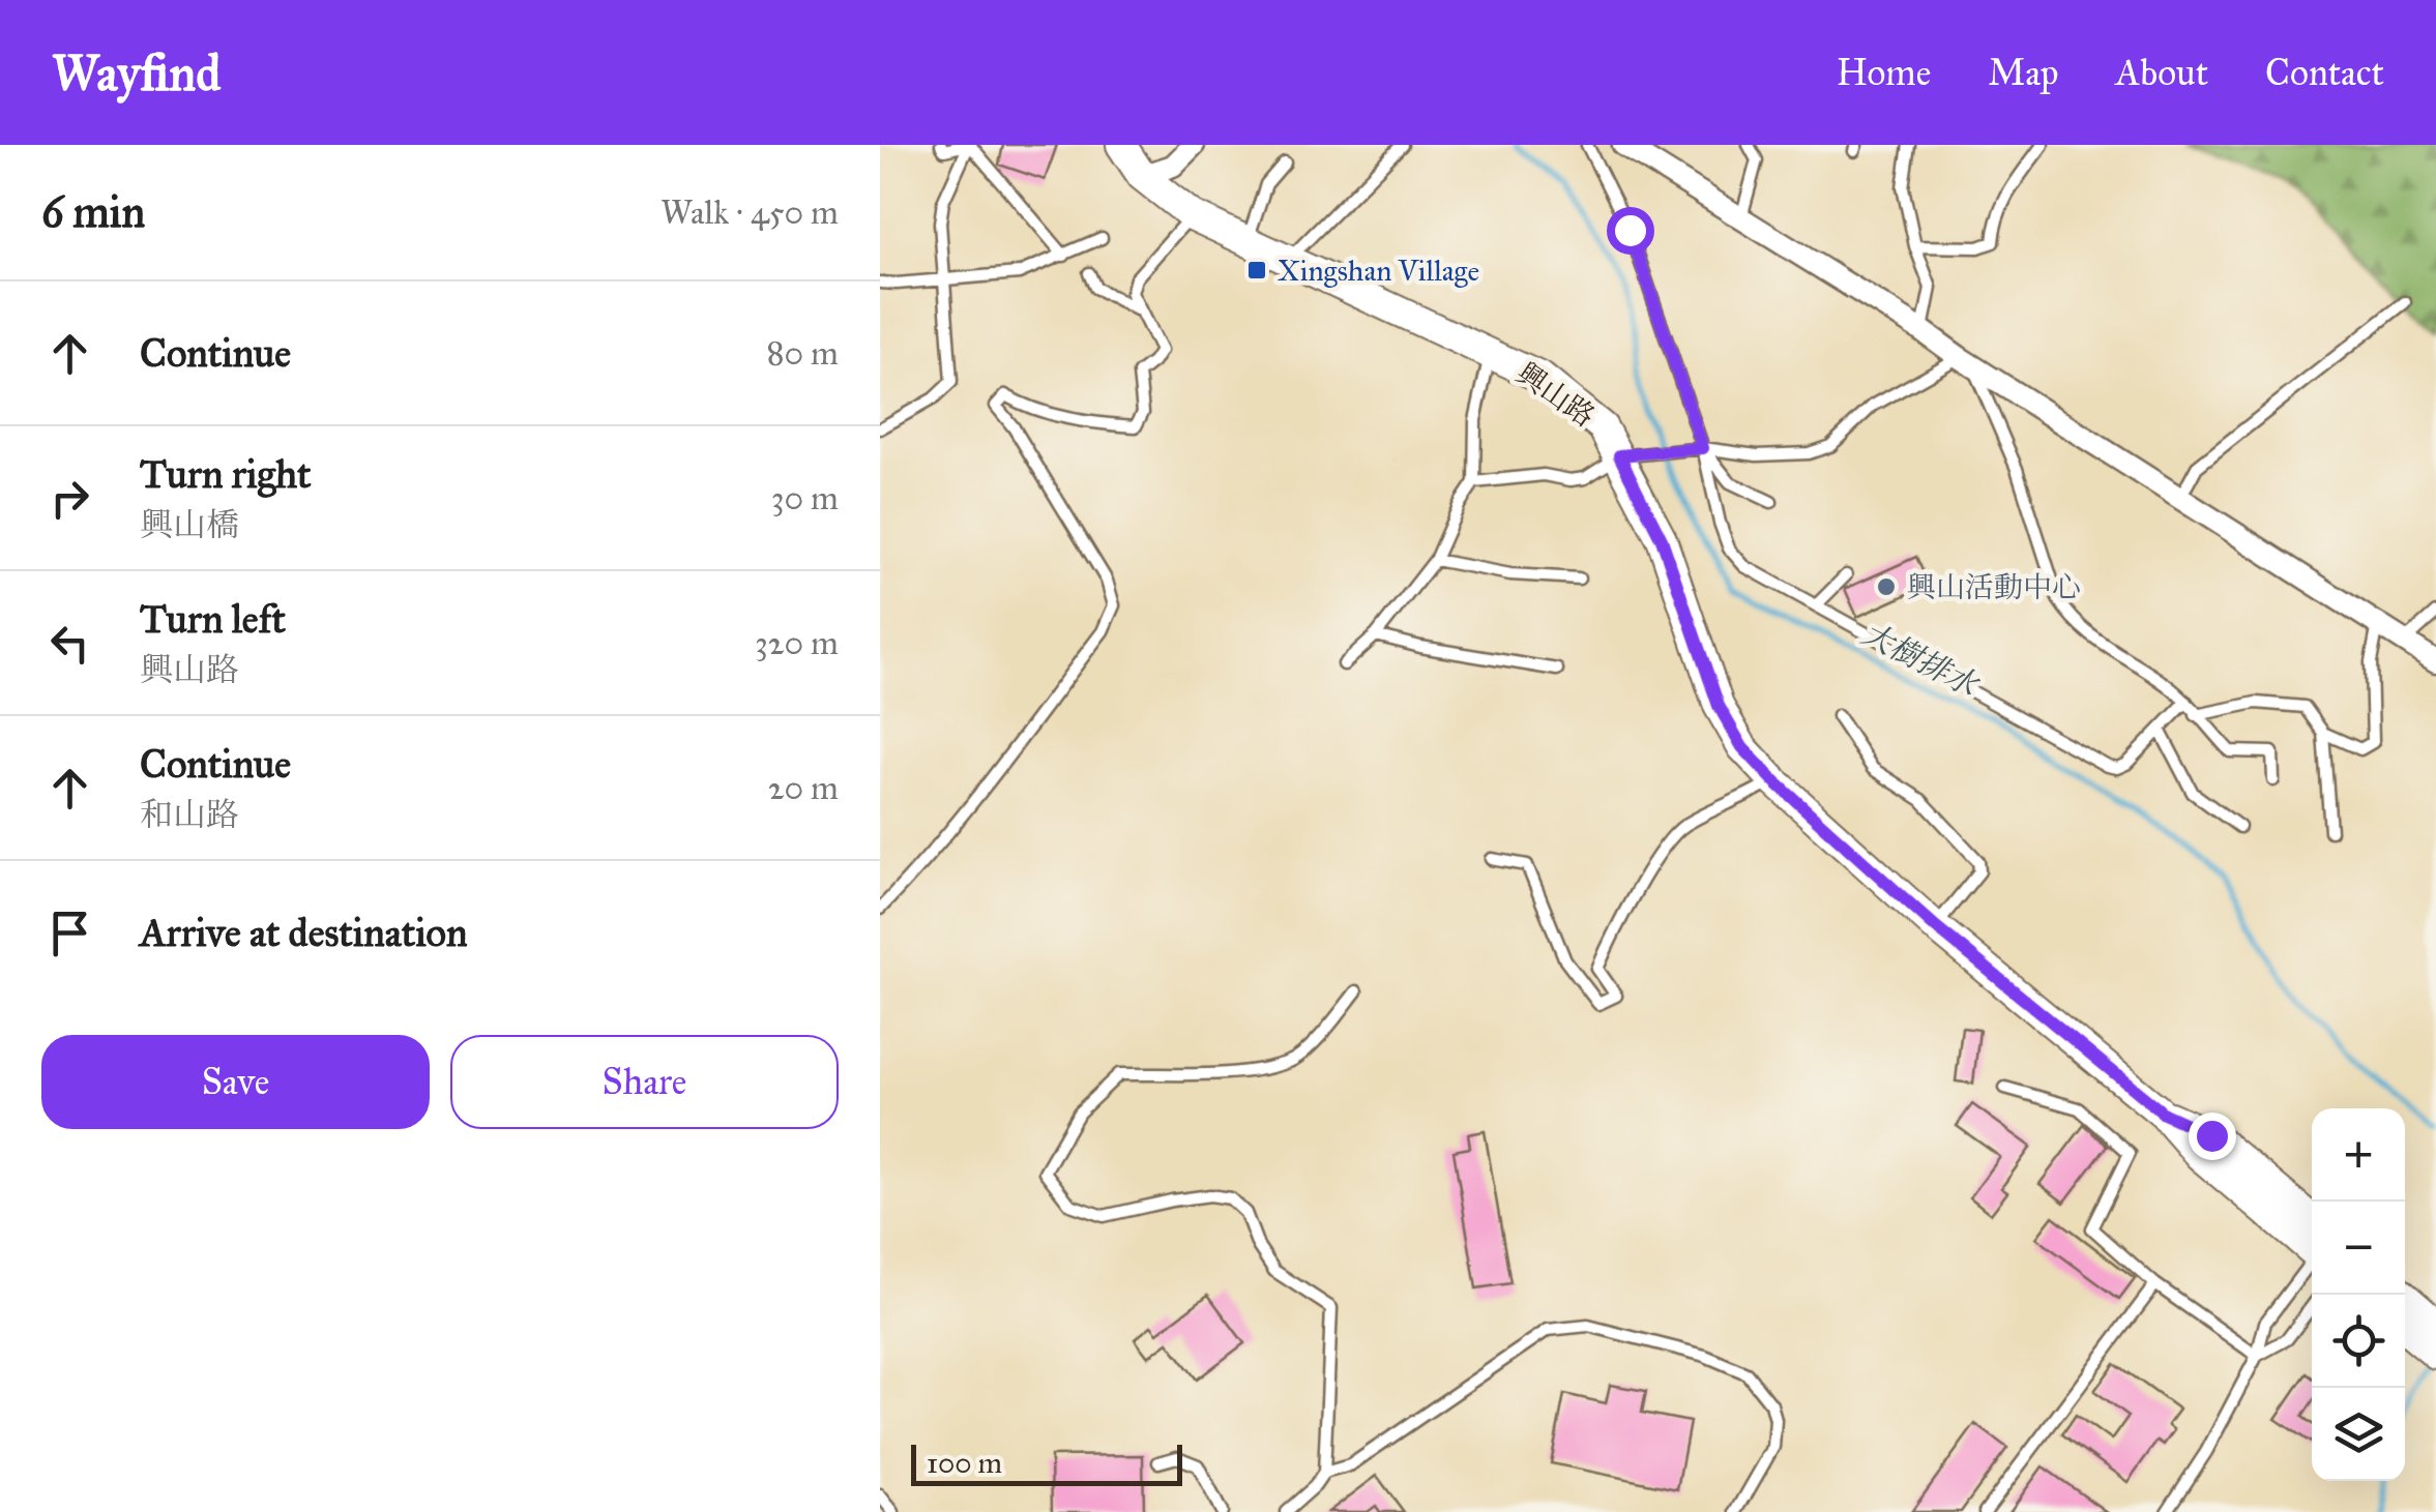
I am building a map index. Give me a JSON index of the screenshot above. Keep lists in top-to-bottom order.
{
  "streets": {
    "main road": ["興山路"]
  },
  "water": ["大樹排水"],
  "places": {
    "transit": ["Xingshan Village"],
    "other": ["興山活動中心"]
  },
  "scale_bar": "100 m",
  "page": {
    "header": "Wayfind",
    "nav": [
      "Home",
      "Map",
      "About",
      "Contact"
    ],
    "heading": ["6 min", "Walk · 450 m"],
    "list": [
      ["Continue", "80 m"],
      ["Turn right", "興山橋", "30 m"],
      ["Turn left", "興山路", "320 m"],
      ["Continue", "和山路", "20 m"],
      "Arrive at destination"
    ],
    "buttons": ["Save", "Share"],
    "map_buttons": ["+", "−"],
    "scale": "100 m"
  }
}
